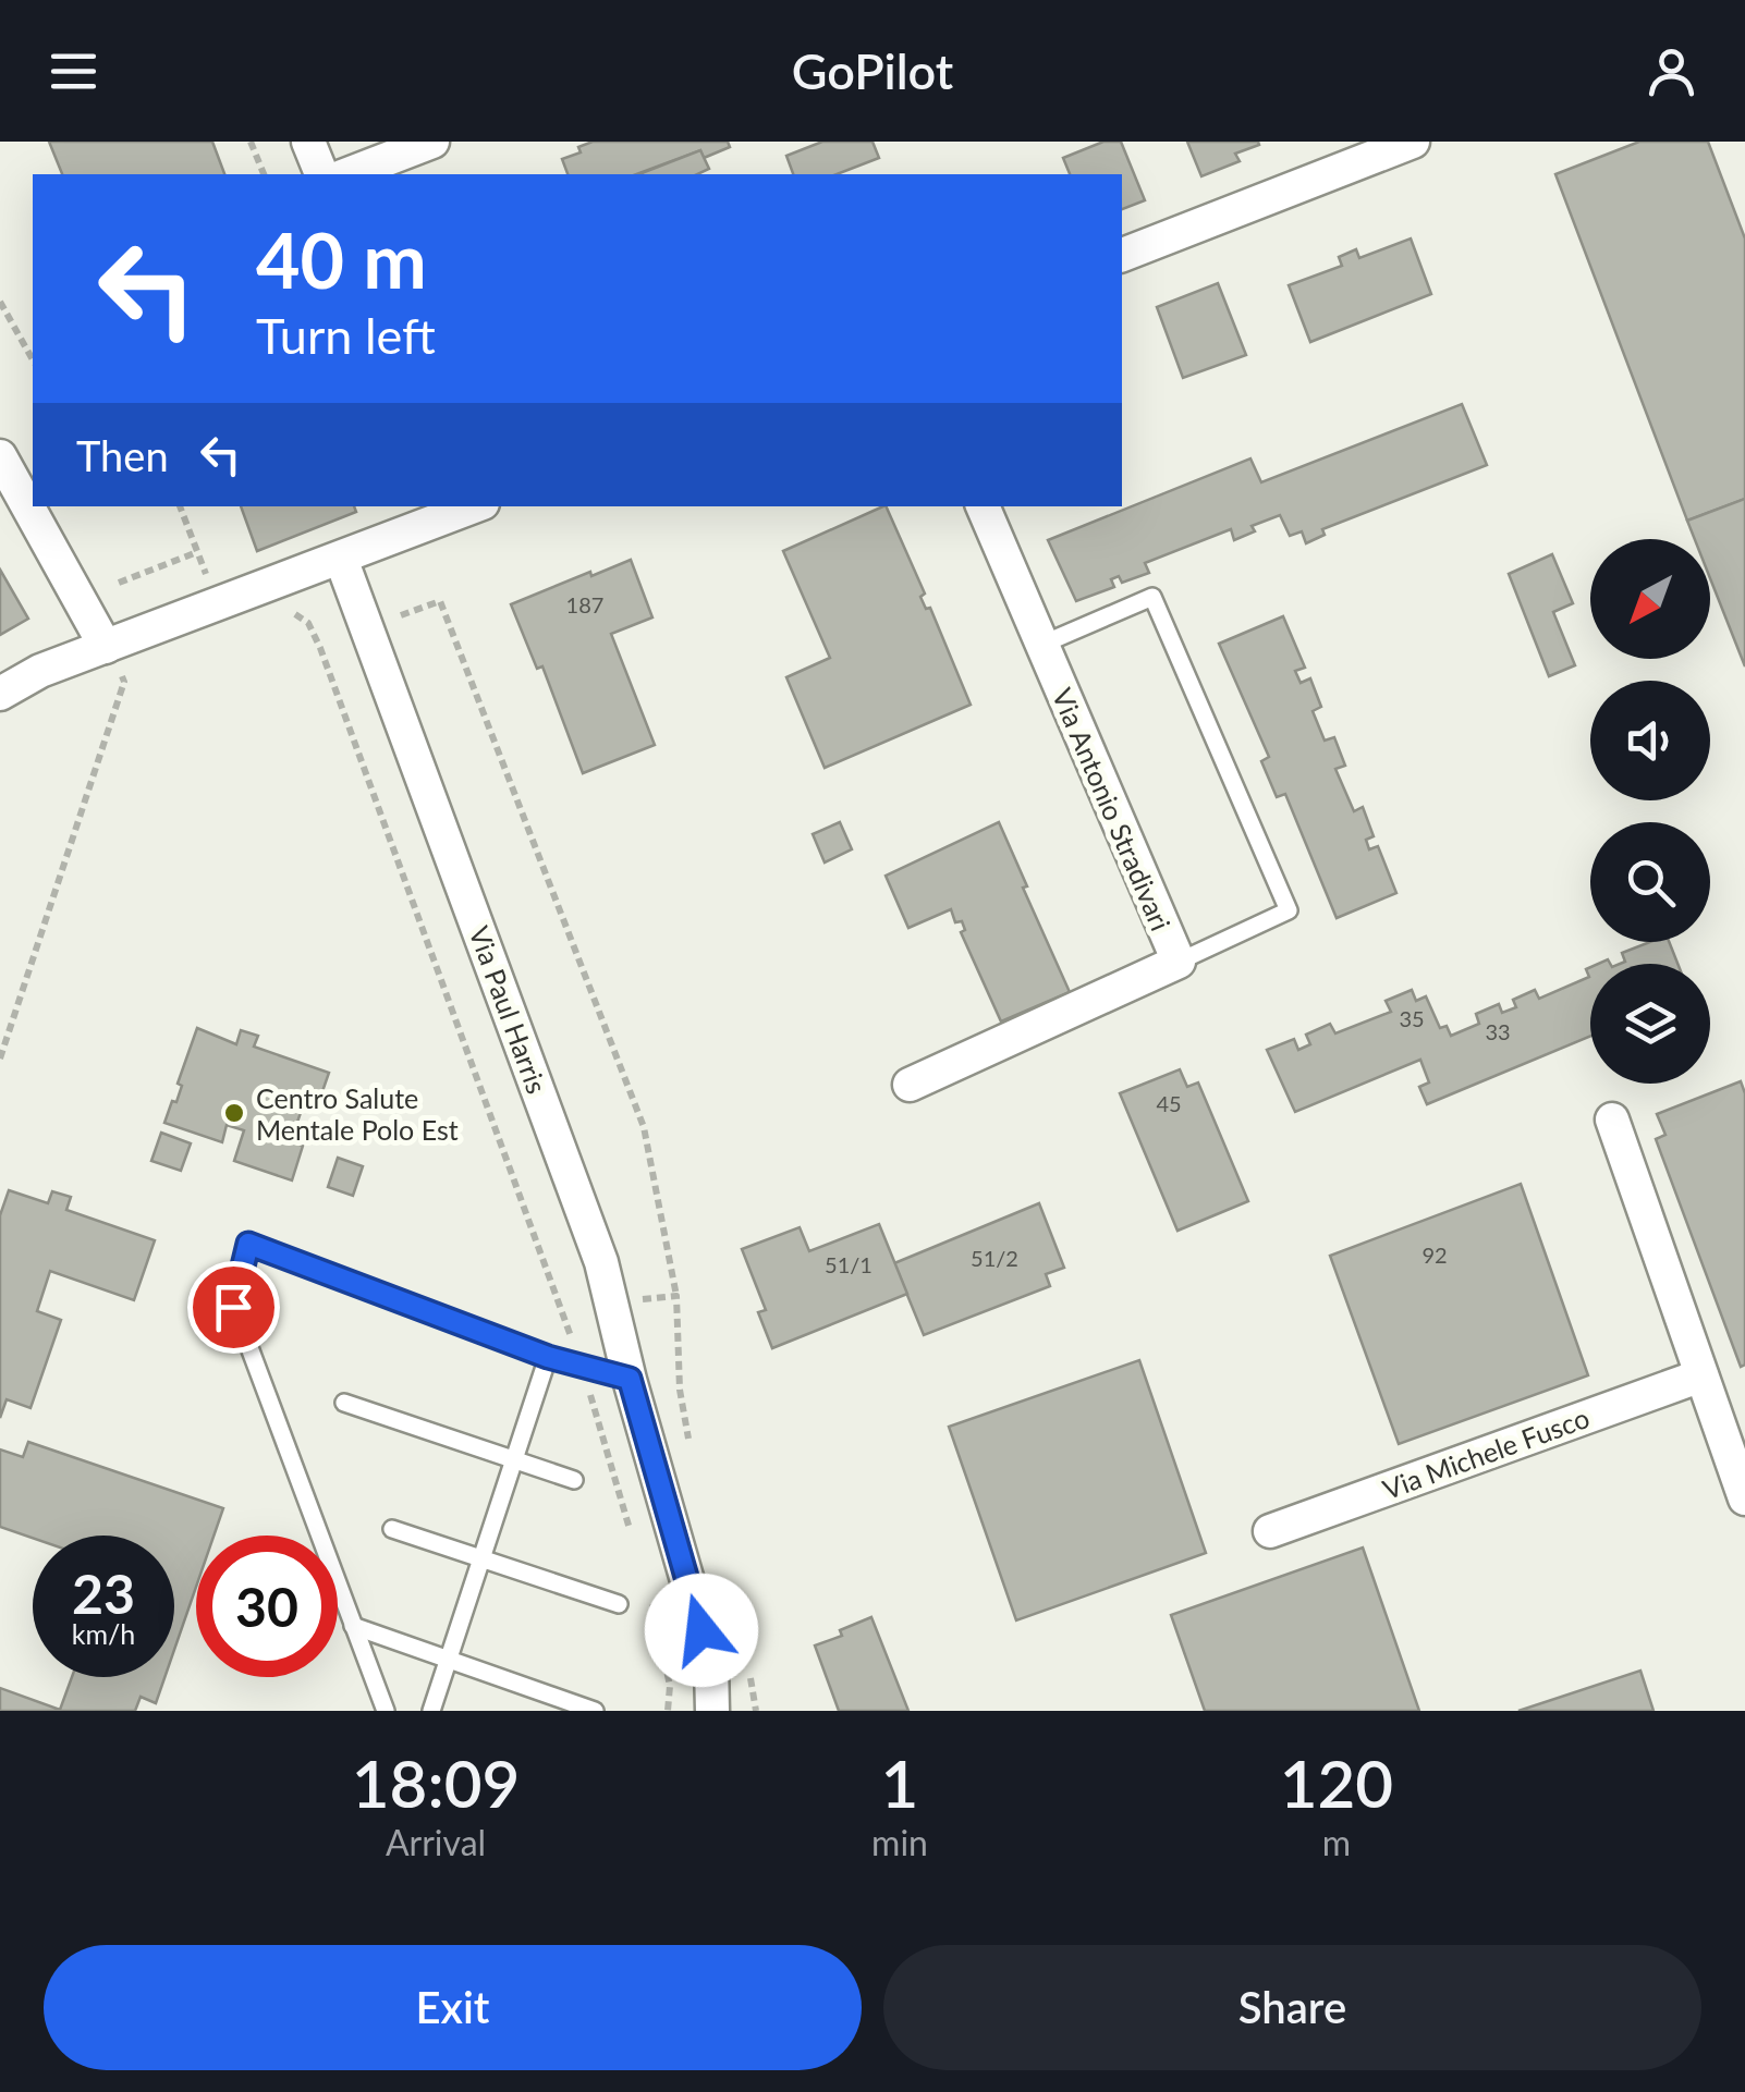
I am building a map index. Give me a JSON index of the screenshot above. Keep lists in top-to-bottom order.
{
  "streets": {
    "street": ["Via Antonio Stradivari", "Via Paul Harris", "Via Michele Fusco"]
  },
  "places": ["Centro Salute Mentale Polo Est"],
  "house_numbers": [
    "187",
    "35",
    "33",
    "45",
    "92",
    "51/2",
    "51/1"
  ],
  "north": "bottom left",
  "page": {
    "header": "GoPilot",
    "turn": ["40 m", "Turn left"],
    "then": "Then",
    "speed": "23 km/h",
    "limit": "30",
    "eta": [
      "18:09",
      "Arrival",
      "1",
      "min",
      "120",
      "m"
    ],
    "buttons": ["Exit", "Share"]
  }
}
